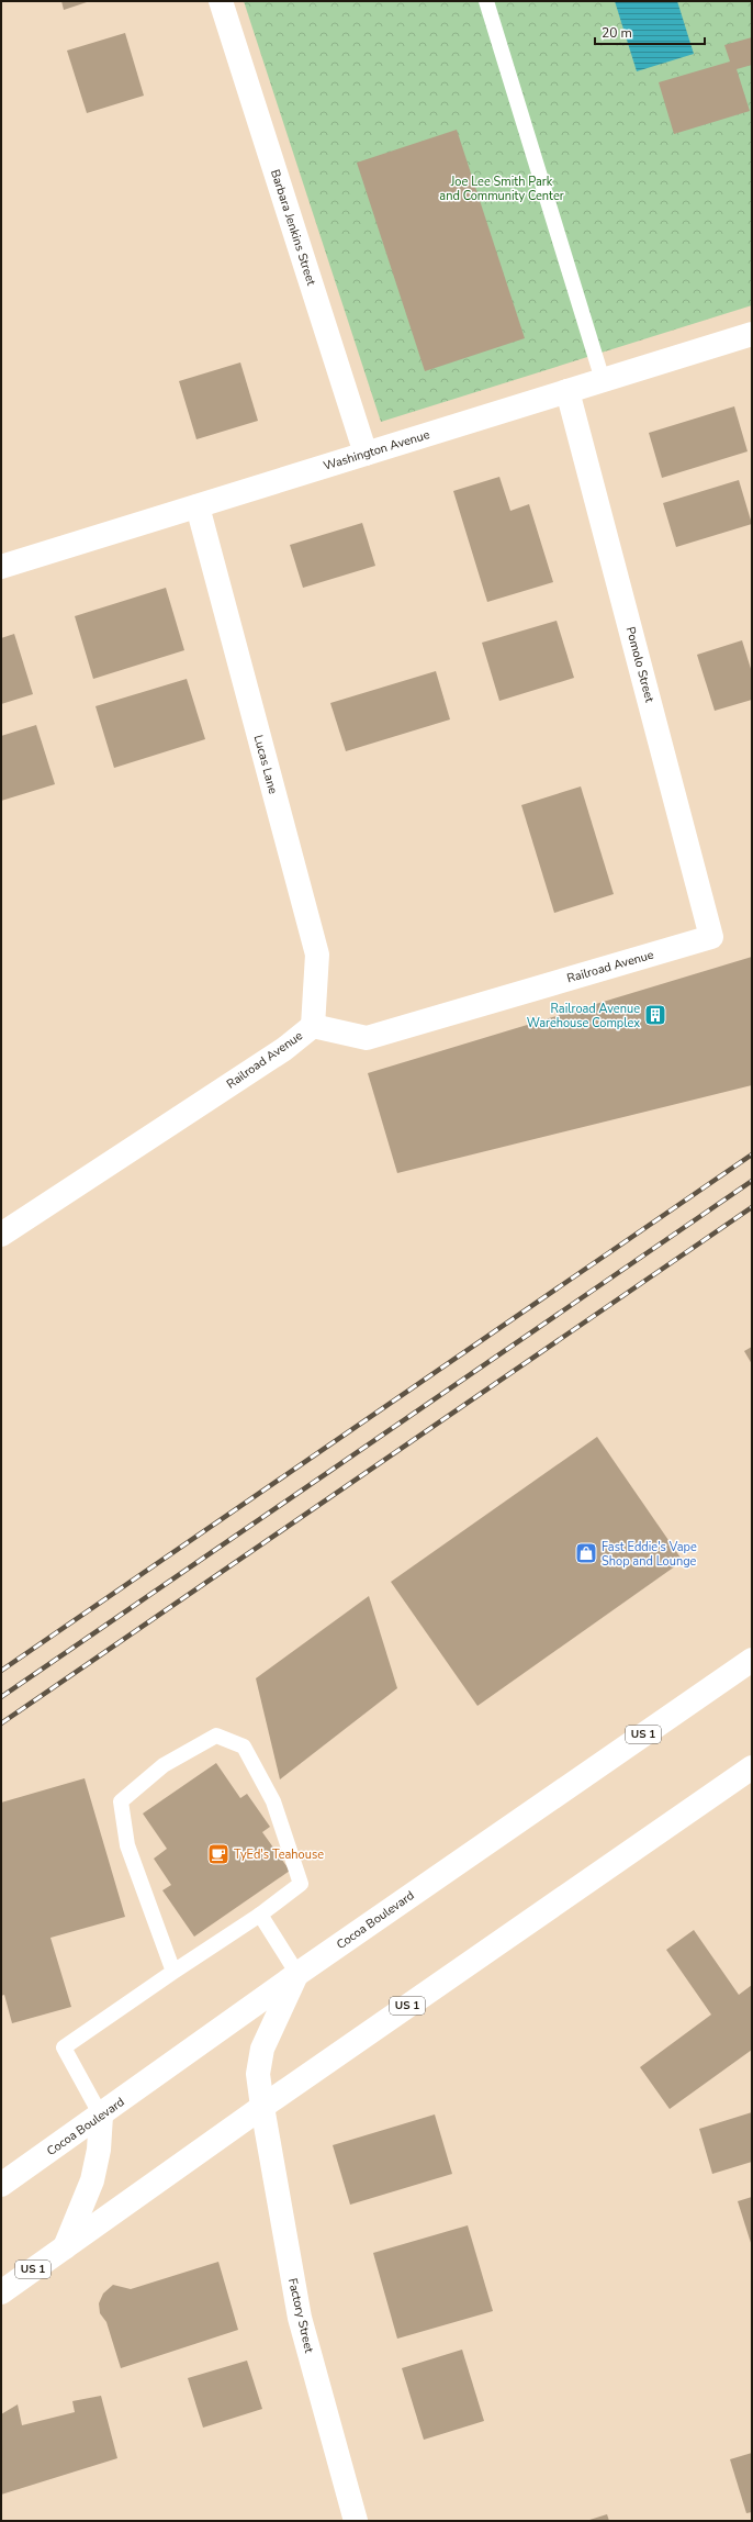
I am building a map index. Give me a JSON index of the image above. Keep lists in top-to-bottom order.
{
  "streets": {
    "street": [
      "Barbara Jenkins Street",
      "Washington Avenue",
      "Pomolo Street",
      "Lucas Lane",
      "Railroad Avenue",
      "US 1",
      "Cocoa Boulevard",
      "Factory Street"
    ]
  },
  "crossings": [
    ["Barbara Jenkins Street", "Washington Avenue"],
    ["Washington Avenue", "Pomolo Street"],
    ["Washington Avenue", "Lucas Lane"],
    ["Pomolo Street", "Railroad Avenue"],
    ["Lucas Lane", "Railroad Avenue"],
    ["US 1", "Factory Street"],
    ["Cocoa Boulevard", "Factory Street"]
  ],
  "parks": ["Joe Lee Smith Park and Community Center"],
  "places": {
    "building": ["Railroad Avenue Warehouse Complex"],
    "shop": ["Fast Eddie's Vape Shop and Lounge"],
    "cafe": ["TyEd's Teahouse"]
  },
  "scale_bar": "20 m"
}
